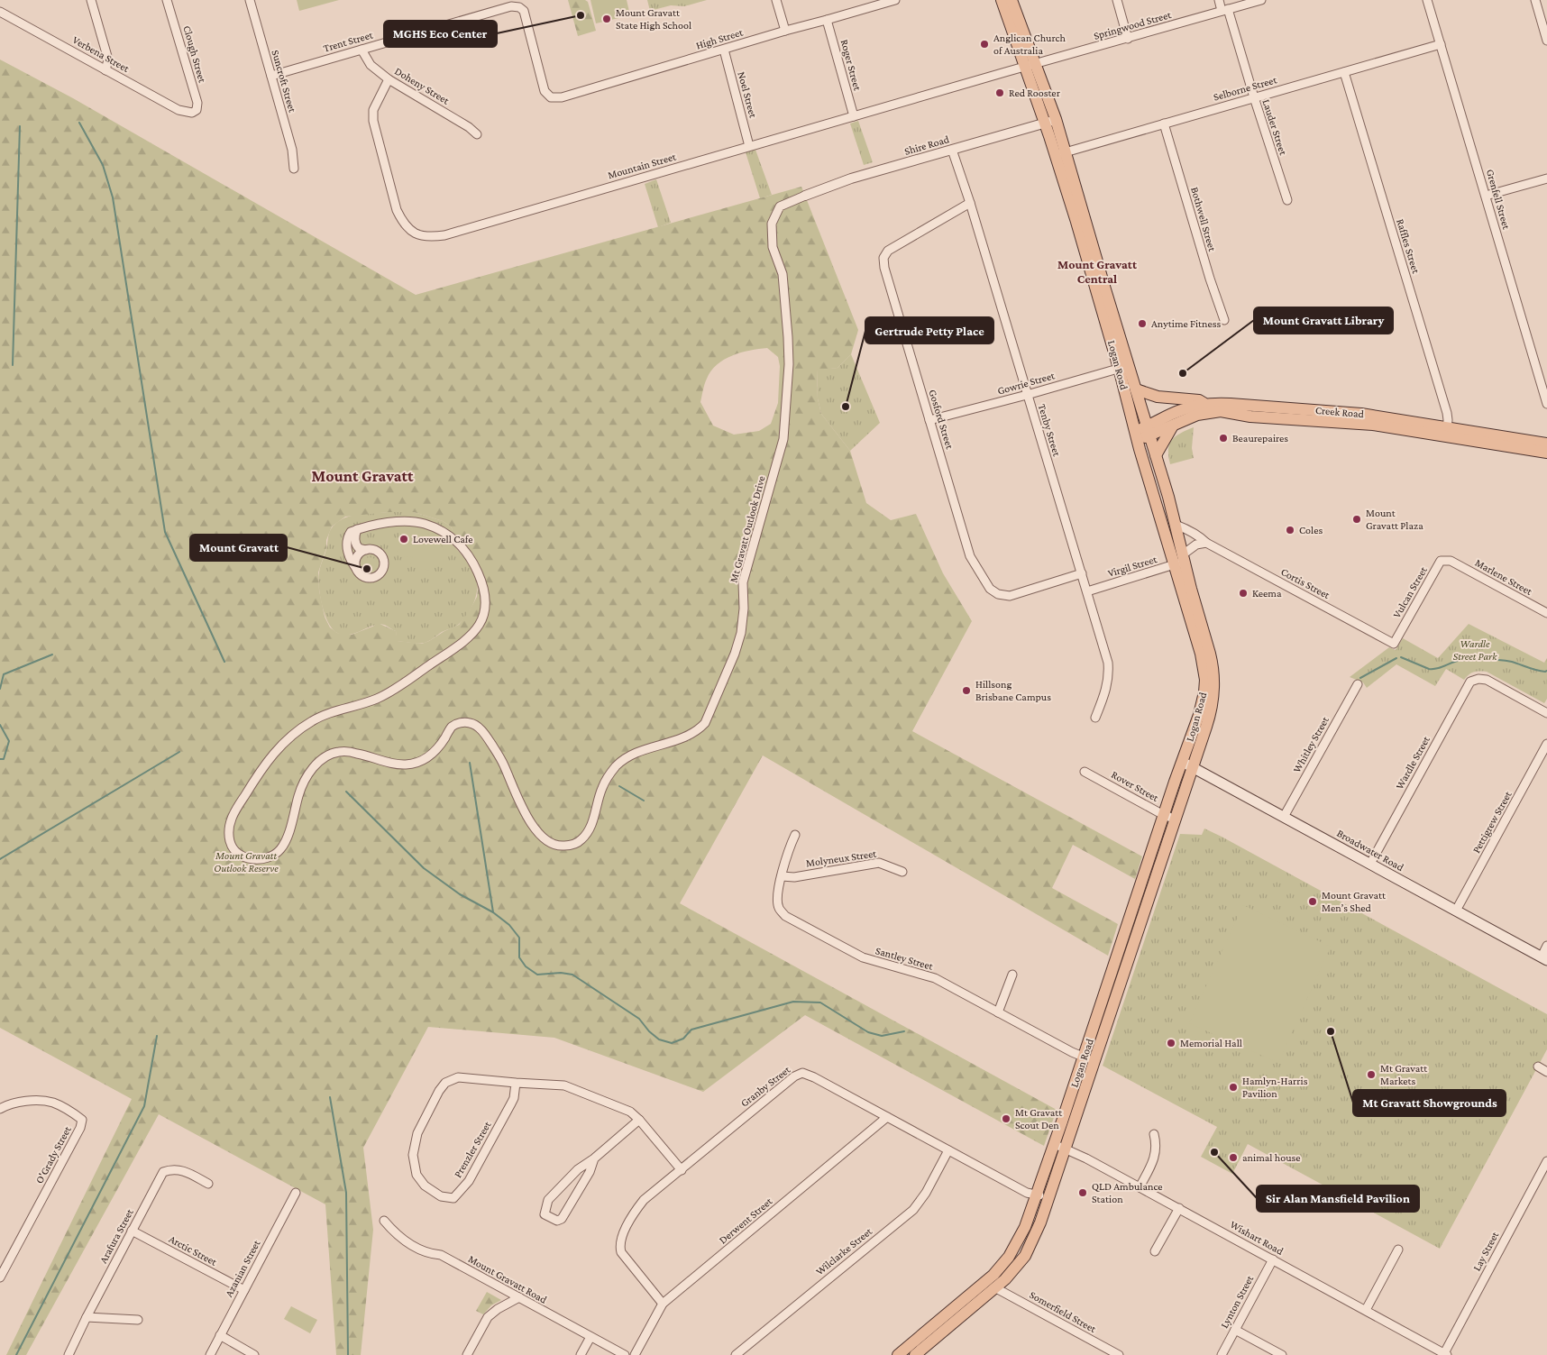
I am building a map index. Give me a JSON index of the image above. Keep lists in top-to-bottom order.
{
  "streets": {
    "main road": ["Logan Road", "Creek Road", "Broadwater Road"],
    "street": [
      "Springwood Street",
      "High Street",
      "Trent Street",
      "Verbena Street",
      "Clough Street",
      "Roger Street",
      "Suncroft Street",
      "Doheny Street",
      "Selborne Street",
      "Noel Street",
      "Lauder Street",
      "Shire Road",
      "Mountain Street",
      "Grenfell Street",
      "Bothwell Street",
      "Raffles Street",
      "Gowrie Street",
      "Gosford Street",
      "Tenby Street",
      "Mt Gravatt Outlook Drive",
      "Virgil Street",
      "Marlene Street",
      "Cortis Street",
      "Vulcan Street",
      "Whitley Street",
      "Wardle Street",
      "Rover Street",
      "Pettigrew Street",
      "Molyneux Street",
      "Santley Street",
      "Granby Street",
      "Prenzler Street",
      "O'Grady Street",
      "Derwent Street",
      "Arafura Street",
      "Wishart Road",
      "Arctic Street",
      "Wilclarke Street",
      "Lay Street",
      "Azanian Street",
      "Mount Gravatt Road",
      "Lynton Street",
      "Somerfield Street"
    ]
  },
  "crossings": [
    ["Springwood Street", "Lauder Street"],
    ["Springwood Street", "Mountain Street"],
    ["Springwood Street", "Logan Road"],
    ["High Street", "Trent Street"],
    ["High Street", "Roger Street"],
    ["High Street", "Noel Street"],
    ["Trent Street", "Suncroft Street"],
    ["Trent Street", "Doheny Street"],
    ["Verbena Street", "Clough Street"],
    ["Roger Street", "Mountain Street"],
    ["Doheny Street", "Mountain Street"],
    ["Selborne Street", "Lauder Street"],
    ["Selborne Street", "Grenfell Street"],
    ["Selborne Street", "Bothwell Street"],
    ["Selborne Street", "Raffles Street"],
    ["Selborne Street", "Logan Road"],
    ["Noel Street", "Mountain Street"],
    ["Shire Road", "Logan Road"],
    ["Shire Road", "Tenby Street"],
    ["Shire Road", "Mt Gravatt Outlook Drive"],
    ["Mountain Street", "Logan Road"],
    ["Raffles Street", "Creek Road"],
    ["Logan Road", "Gowrie Street"],
    ["Logan Road", "Creek Road"],
    ["Logan Road", "Virgil Street"],
    ["Logan Road", "Cortis Street"],
    ["Logan Road", "Rover Street"],
    ["Logan Road", "Broadwater Road"],
    ["Logan Road", "Santley Street"],
    ["Logan Road", "Granby Street"],
    ["Logan Road", "Wishart Road"],
    ["Logan Road", "Somerfield Street"],
    ["Gowrie Street", "Gosford Street"],
    ["Gowrie Street", "Tenby Street"],
    ["Gosford Street", "Tenby Street"],
    ["Tenby Street", "Virgil Street"],
    ["Marlene Street", "Vulcan Street"],
    ["Cortis Street", "Vulcan Street"],
    ["Whitley Street", "Broadwater Road"],
    ["Wardle Street", "Broadwater Road"],
    ["Pettigrew Street", "Broadwater Road"],
    ["Molyneux Street", "Santley Street"],
    ["Granby Street", "Prenzler Street"],
    ["Granby Street", "Derwent Street"],
    ["Granby Street", "Wilclarke Street"],
    ["Arafura Street", "Arctic Street"],
    ["Wishart Road", "Lay Street"],
    ["Wishart Road", "Lynton Street"],
    ["Arctic Street", "Azanian Street"]
  ],
  "districts": ["Mount Gravatt Central", "Mount Gravatt"],
  "parks": ["Wardle Street Park", "Mount Gravatt Outlook Reserve"],
  "places": [
    "MGHS Eco Center",
    "Mount Gravatt State High School",
    "Anglican Church of Australia",
    "Red Rooster",
    "Anytime Fitness",
    "Mount Gravatt Library",
    "Gertrude Petty Place",
    "Beaurepaires",
    "Mount Gravatt Plaza",
    "Coles",
    "Lovewell Cafe",
    "Mount Gravatt",
    "Keema",
    "Hillsong Brisbane Campus",
    "Mount Gravatt Men’s Shed",
    "Mt Gravatt Showgrounds",
    "Memorial Hall",
    "Mt Gravatt Markets",
    "Hamlyn-Harris Pavilion",
    "Mt Gravatt Scout Den",
    "Sir Alan Mansfield Pavilion",
    "animal house",
    "QLD Ambulance Station"
  ]
}
